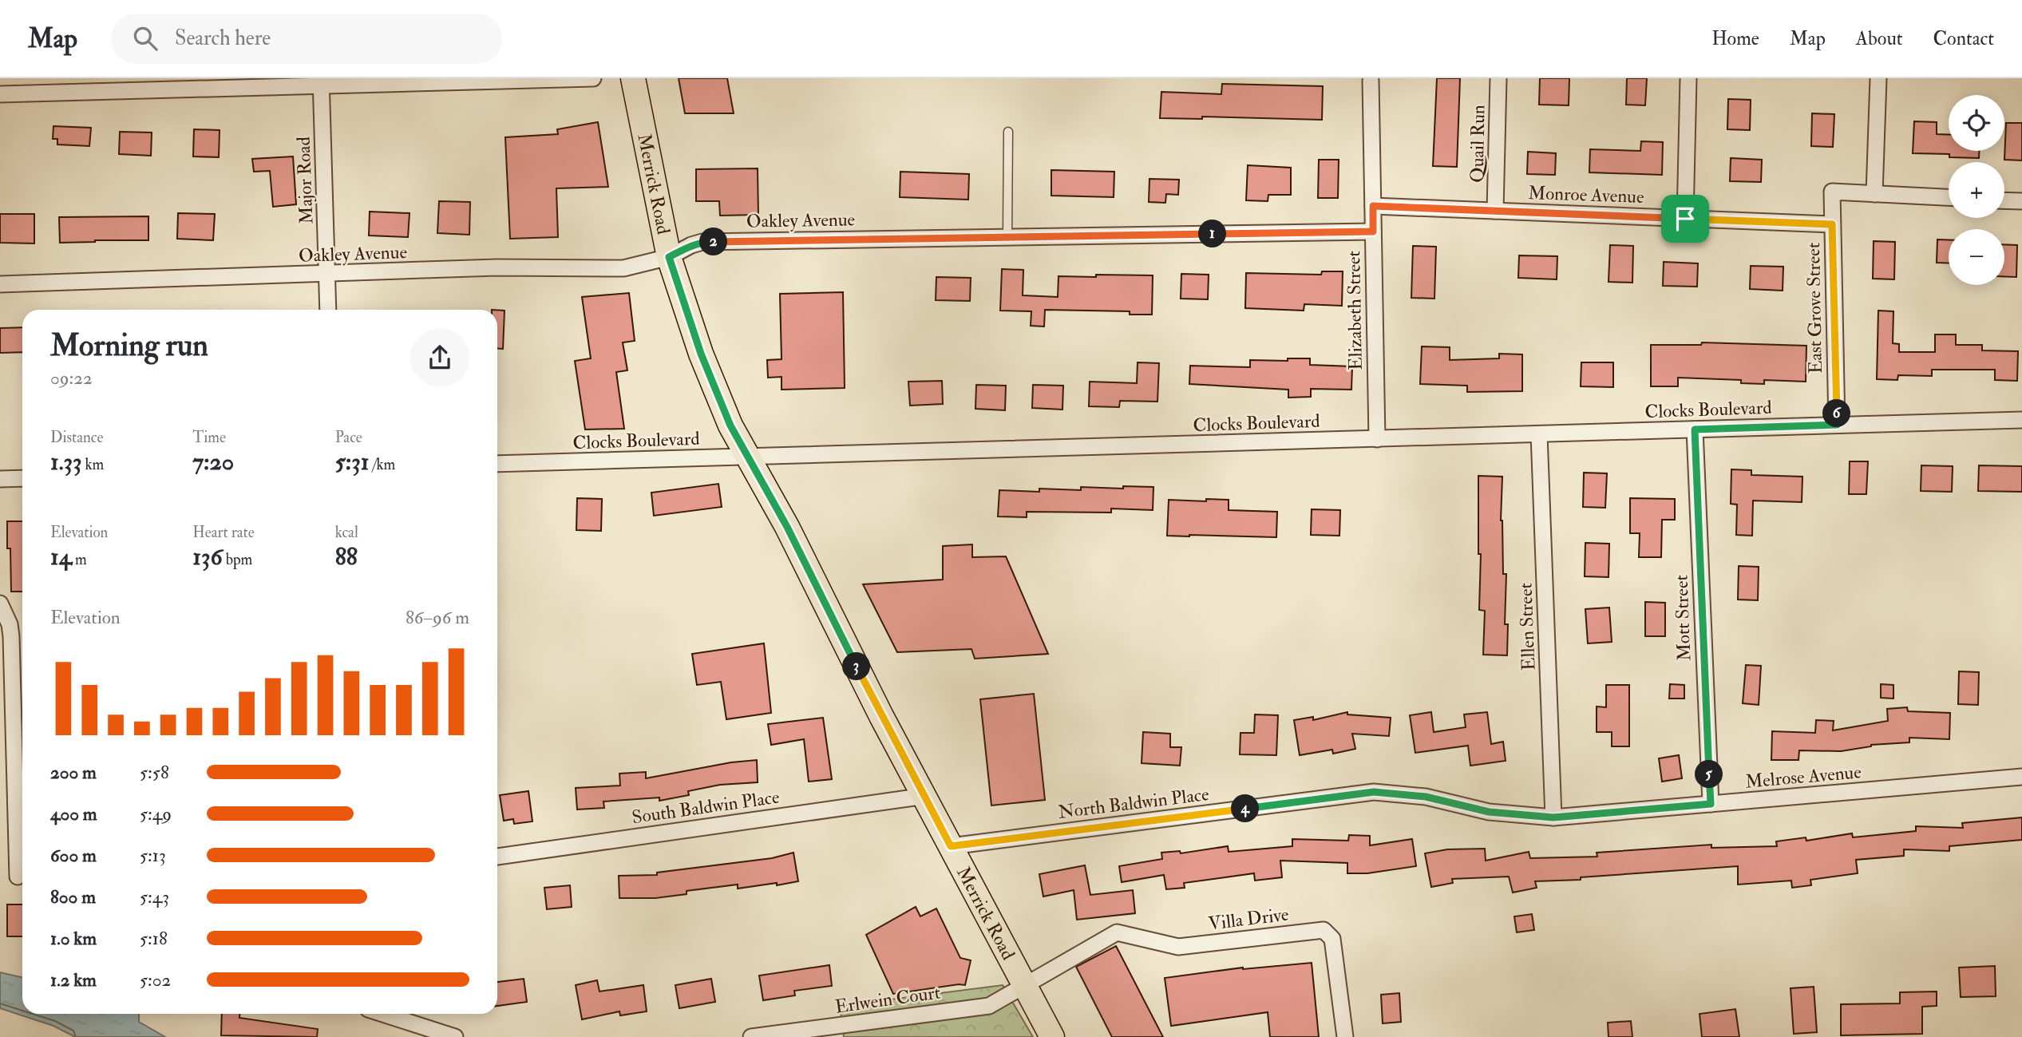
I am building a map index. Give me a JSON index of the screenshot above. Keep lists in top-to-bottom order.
{
  "streets": {
    "main road": ["Merrick Road"],
    "street": [
      "Quail Run",
      "Major Road",
      "Monroe Avenue",
      "Oakley Avenue",
      "East Grove Street",
      "Elizabeth Street",
      "Clocks Boulevard",
      "Mott Street",
      "Ellen Street",
      "Melrose Avenue",
      "North Baldwin Place",
      "South Baldwin Place",
      "Villa Drive",
      "Erlwein Court"
    ]
  },
  "crossings": [
    ["Quail Run", "Monroe Avenue"],
    ["Major Road", "Oakley Avenue"],
    ["Merrick Road", "Oakley Avenue"],
    ["Merrick Road", "Clocks Boulevard"],
    ["Merrick Road", "North Baldwin Place"],
    ["Merrick Road", "South Baldwin Place"],
    ["Merrick Road", "Villa Drive"],
    ["Merrick Road", "Erlwein Court"],
    ["Monroe Avenue", "East Grove Street"],
    ["Monroe Avenue", "Elizabeth Street"],
    ["Oakley Avenue", "Elizabeth Street"],
    ["East Grove Street", "Clocks Boulevard"],
    ["Elizabeth Street", "Clocks Boulevard"],
    ["Clocks Boulevard", "Mott Street"],
    ["Clocks Boulevard", "Ellen Street"],
    ["Mott Street", "Melrose Avenue"],
    ["Ellen Street", "Melrose Avenue"],
    ["Ellen Street", "North Baldwin Place"],
    ["Melrose Avenue", "North Baldwin Place"],
    ["Villa Drive", "Erlwein Court"]
  ],
  "page": {
    "header": "Map",
    "search": "Search here",
    "nav": [
      "Home",
      "Map",
      "About",
      "Contact"
    ],
    "map_buttons": ["+", "−"],
    "pins": [
      "1",
      "2",
      "6",
      "3",
      "5",
      "4"
    ],
    "heading": ["Morning run", "09:22"],
    "stats": [
      ["Distance", "1.33 km"],
      ["Time", "7:20"],
      ["Pace", "5:31 /km"],
      ["Elevation", "14 m"],
      ["Heart rate", "136 bpm"],
      ["kcal", "88"]
    ],
    "chart": ["Elevation", "86–96 m"],
    "list": [
      {
        "name": "200 m",
        "note": "5:58"
      },
      {
        "name": "400 m",
        "note": "5:49"
      },
      {
        "name": "600 m",
        "note": "5:13"
      },
      {
        "name": "800 m",
        "note": "5:43"
      },
      {
        "name": "1.0 km",
        "note": "5:18"
      },
      {
        "name": "1.2 km",
        "note": "5:02"
      }
    ]
  }
}
